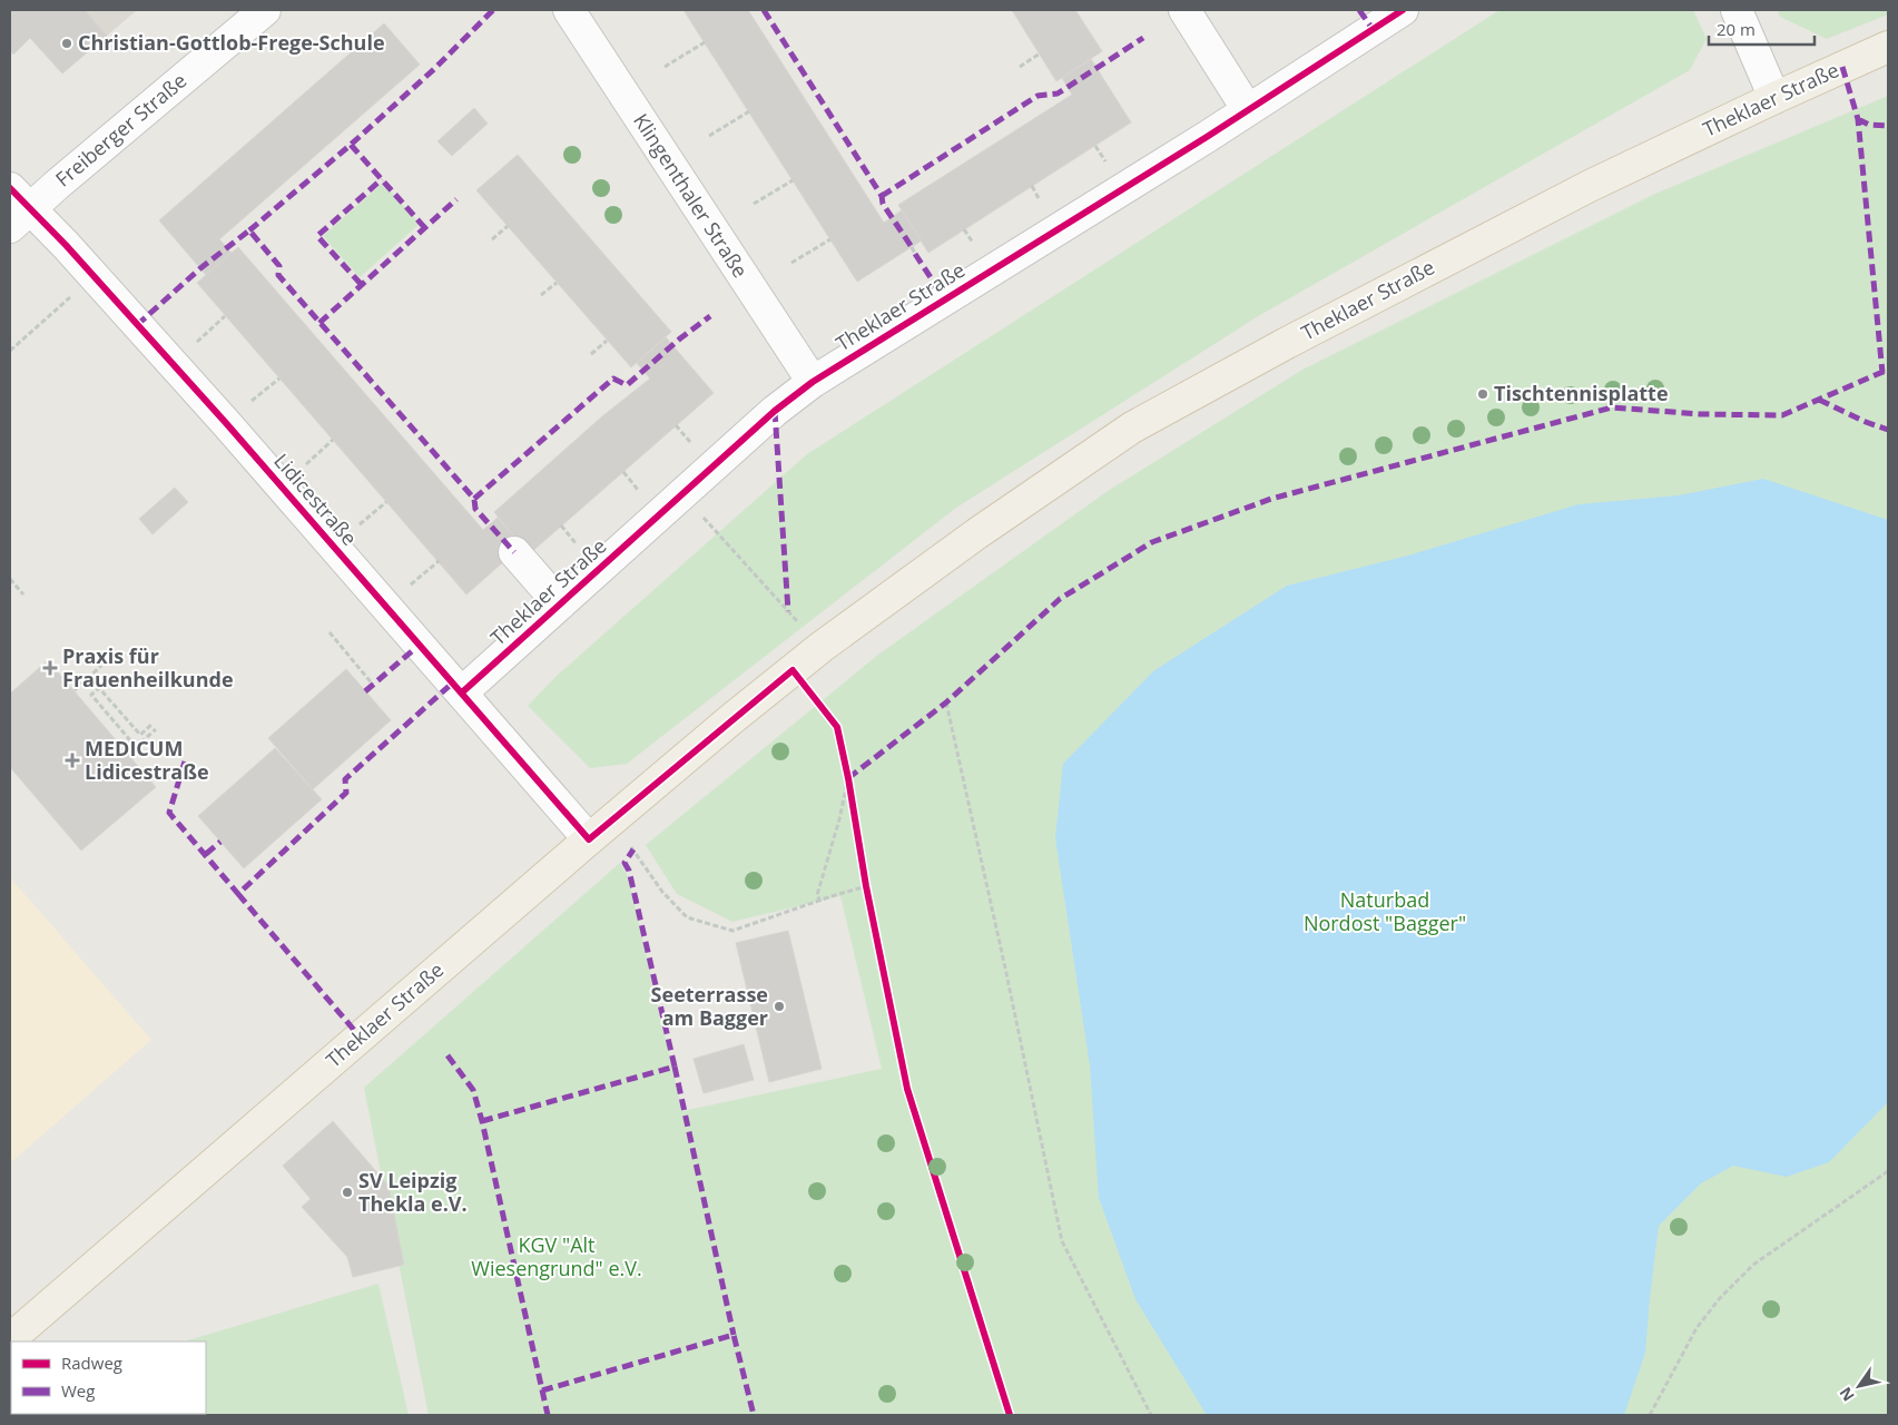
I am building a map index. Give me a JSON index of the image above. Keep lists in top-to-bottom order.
{
  "streets": {
    "main road": ["Theklaer Straße"],
    "street": ["Freiberger Straße", "Klingenthaler Straße", "Lidicestraße"]
  },
  "crossings": [
    ["Theklaer Straße", "Klingenthaler Straße"],
    ["Theklaer Straße", "Lidicestraße"],
    ["Freiberger Straße", "Lidicestraße"]
  ],
  "parks": ["Naturbad Nordost \"Bagger\"", "KGV \"Alt Wiesengrund\" e.V."],
  "places": {
    "other": [
      "Christian-Gottlob-Frege-Schule",
      "Tischtennisplatte",
      "Seeterrasse am Bagger",
      "SV Leipzig Thekla e.V."
    ],
    "health": ["Praxis für Frauenheilkunde", "MEDICUM Lidicestraße"]
  },
  "legend": ["Radweg", "Weg"],
  "scale_bar": "20 m",
  "north": "bottom left"
}
